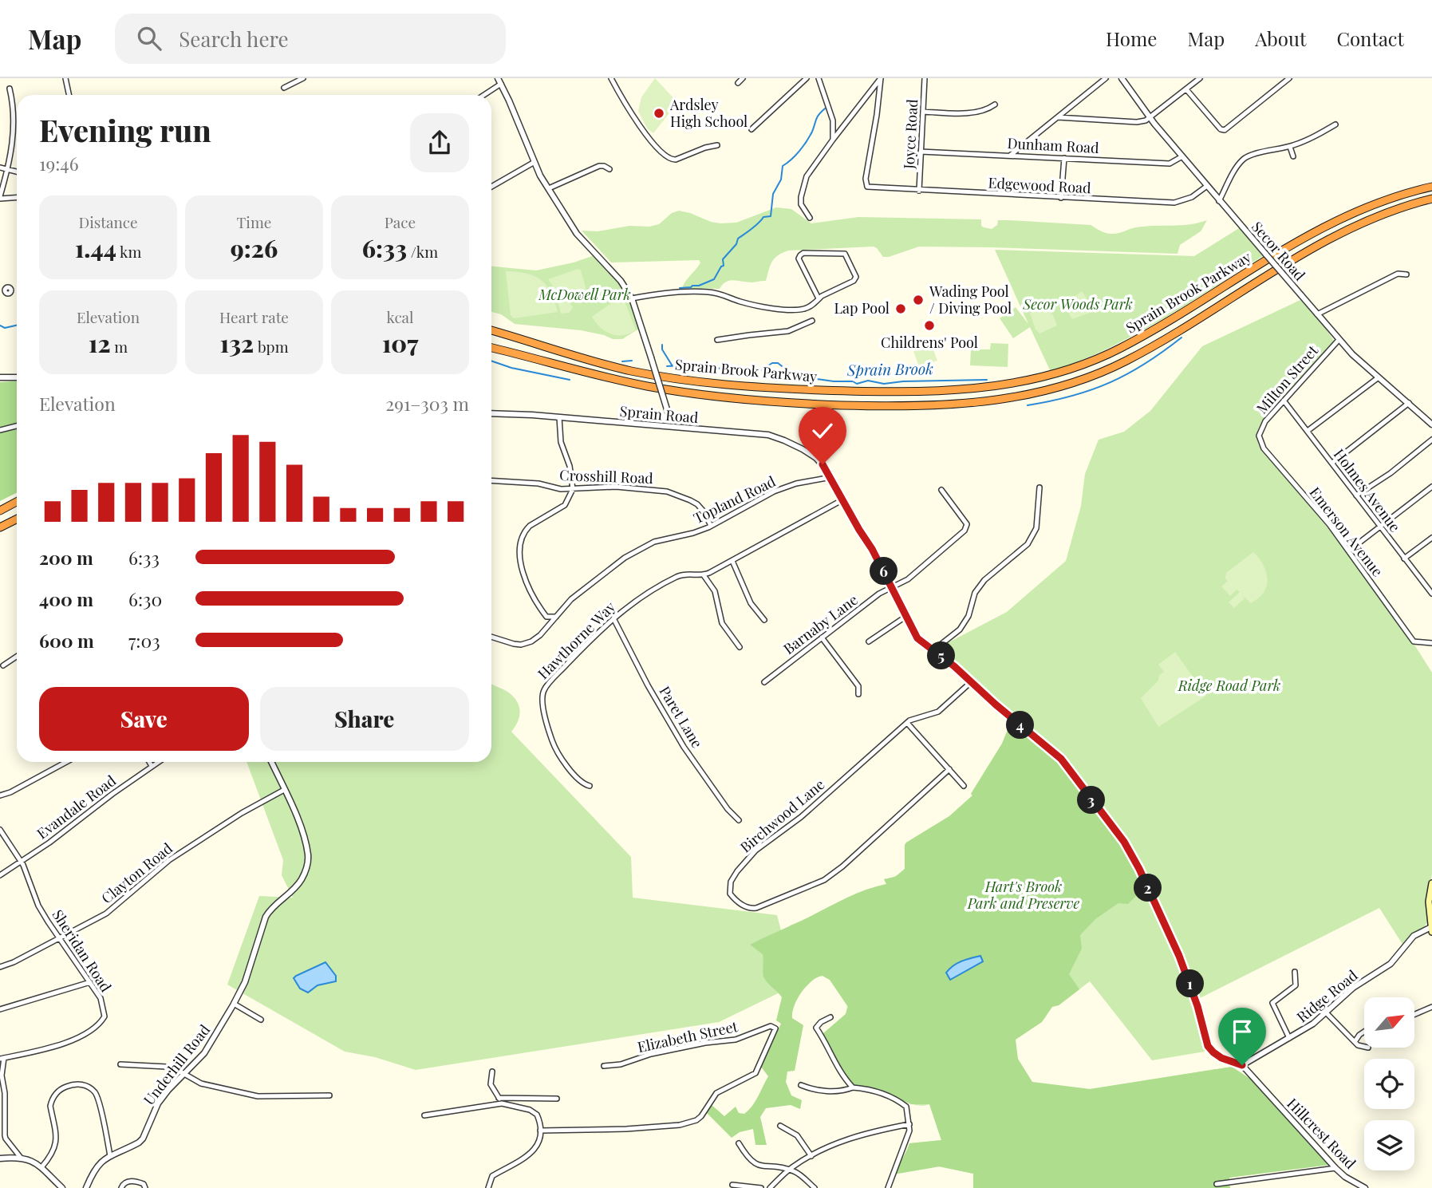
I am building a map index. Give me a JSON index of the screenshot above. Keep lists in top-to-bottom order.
{
  "streets": {
    "highway": ["Sprain Brook Parkway"],
    "street": [
      "Joyce Road",
      "Dunham Road",
      "Edgewood Road",
      "Secor Road",
      "Milton Street",
      "Sprain Road",
      "Crosshill Road",
      "Holmes Avenue",
      "Topland Road",
      "Emerson Avenue",
      "Barnaby Lane",
      "Hawthorne Way",
      "Paret Lane",
      "Evandale Road",
      "Birchwood Lane",
      "Clayton Road",
      "Sheridan Road",
      "Ridge Road",
      "Elizabeth Street",
      "Underhill Road",
      "Hillcrest Road"
    ]
  },
  "crossings": [
    ["Joyce Road", "Dunham Road"],
    ["Joyce Road", "Edgewood Road"],
    ["Dunham Road", "Secor Road"],
    ["Edgewood Road", "Secor Road"],
    ["Secor Road", "Milton Street"],
    ["Milton Street", "Holmes Avenue"],
    ["Milton Street", "Emerson Avenue"],
    ["Sprain Road", "Topland Road"],
    ["Crosshill Road", "Topland Road"],
    ["Hawthorne Way", "Paret Lane"],
    ["Evandale Road", "Sheridan Road"],
    ["Clayton Road", "Sheridan Road"],
    ["Clayton Road", "Underhill Road"],
    ["Ridge Road", "Hillcrest Road"]
  ],
  "water": ["Sprain Brook"],
  "parks": [
    "McDowell Park",
    "Secor Woods Park",
    "Ridge Road Park",
    "Hart's Brook Park and Preserve"
  ],
  "places": [
    "Ardsley High School",
    "Wading Pool / Diving Pool",
    "Lap Pool",
    "Childrens' Pool"
  ],
  "north": "top right",
  "page": {
    "header": "Map",
    "search": "Search here",
    "nav": [
      "Home",
      "Map",
      "About",
      "Contact"
    ],
    "heading": ["Evening run", "19:46"],
    "stats": [
      ["Distance", "1.44 km"],
      ["Time", "9:26"],
      ["Pace", "6:33 /km"],
      ["Elevation", "12 m"],
      ["Heart rate", "132 bpm"],
      ["kcal", "107"]
    ],
    "chart": ["Elevation", "291–303 m"],
    "list": [
      {
        "name": "200 m",
        "note": "6:33"
      },
      {
        "name": "400 m",
        "note": "6:30"
      },
      {
        "name": "600 m",
        "note": "7:03"
      }
    ],
    "pins": [
      "6",
      "5",
      "4",
      "3",
      "2",
      "1"
    ],
    "buttons": ["Save", "Share"]
  }
}
